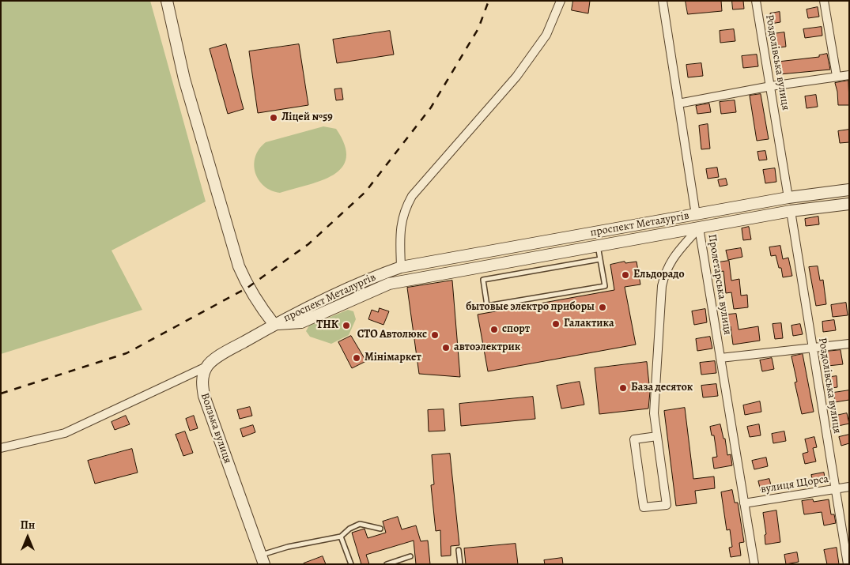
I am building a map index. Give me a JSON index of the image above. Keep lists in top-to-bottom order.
{
  "streets": {
    "street": [
      "Роздолівська вулиця",
      "проспект Металургів",
      "Пролетарська вулиця",
      "Волзька вулиця",
      "вулиця Щорса"
    ]
  },
  "crossings": [
    ["Роздолівська вулиця", "проспект Металургів"],
    ["Роздолівська вулиця", "вулиця Щорса"],
    ["проспект Металургів", "Пролетарська вулиця"],
    ["Пролетарська вулиця", "вулиця Щорса"]
  ],
  "places": [
    "Ліцей №59",
    "Ельдорадо",
    "бытовые электро приборы",
    "Галактика",
    "ТНК",
    "спорт",
    "СТО Автолюкс",
    "автоэлектрик",
    "Мінімаркет",
    "База десяток"
  ],
  "north": "top"
}
